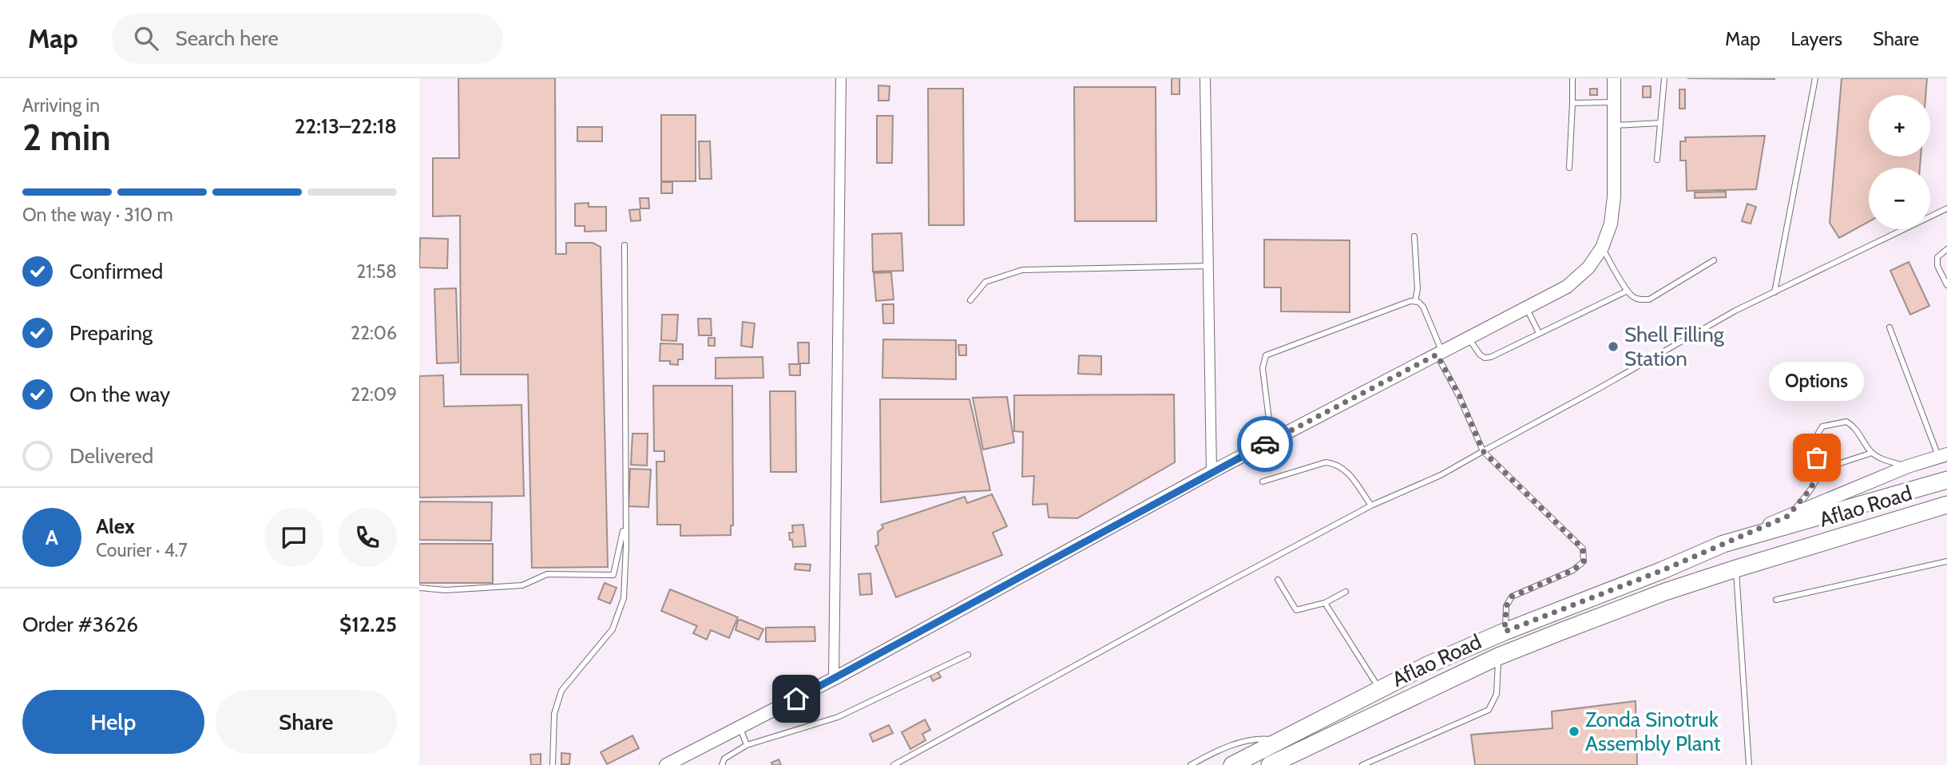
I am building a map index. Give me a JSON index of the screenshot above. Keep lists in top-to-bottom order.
{
  "streets": {
    "highway": ["Aflao Road"]
  },
  "places": ["Shell Filling Station", "Options", "Zonda Sinotruk Assembly Plant"],
  "page": {
    "header": "Map",
    "search": "Search here",
    "nav": ["Map", "Layers", "Share"],
    "heading": ["2 min", "Arriving in", "22:13–22:18"],
    "panel": [
      "Alex",
      "Courier · 4.7",
      "Order #3626",
      "$12.25"
    ],
    "map_buttons": ["+", "−"],
    "bar": "On the way · 310 m",
    "list": [
      ["Confirmed", "21:58"],
      ["Preparing", "22:06"],
      ["On the way", "22:09"],
      "Delivered"
    ],
    "bubble": "Options",
    "round": "A",
    "buttons": ["Help", "Share"]
  }
}
